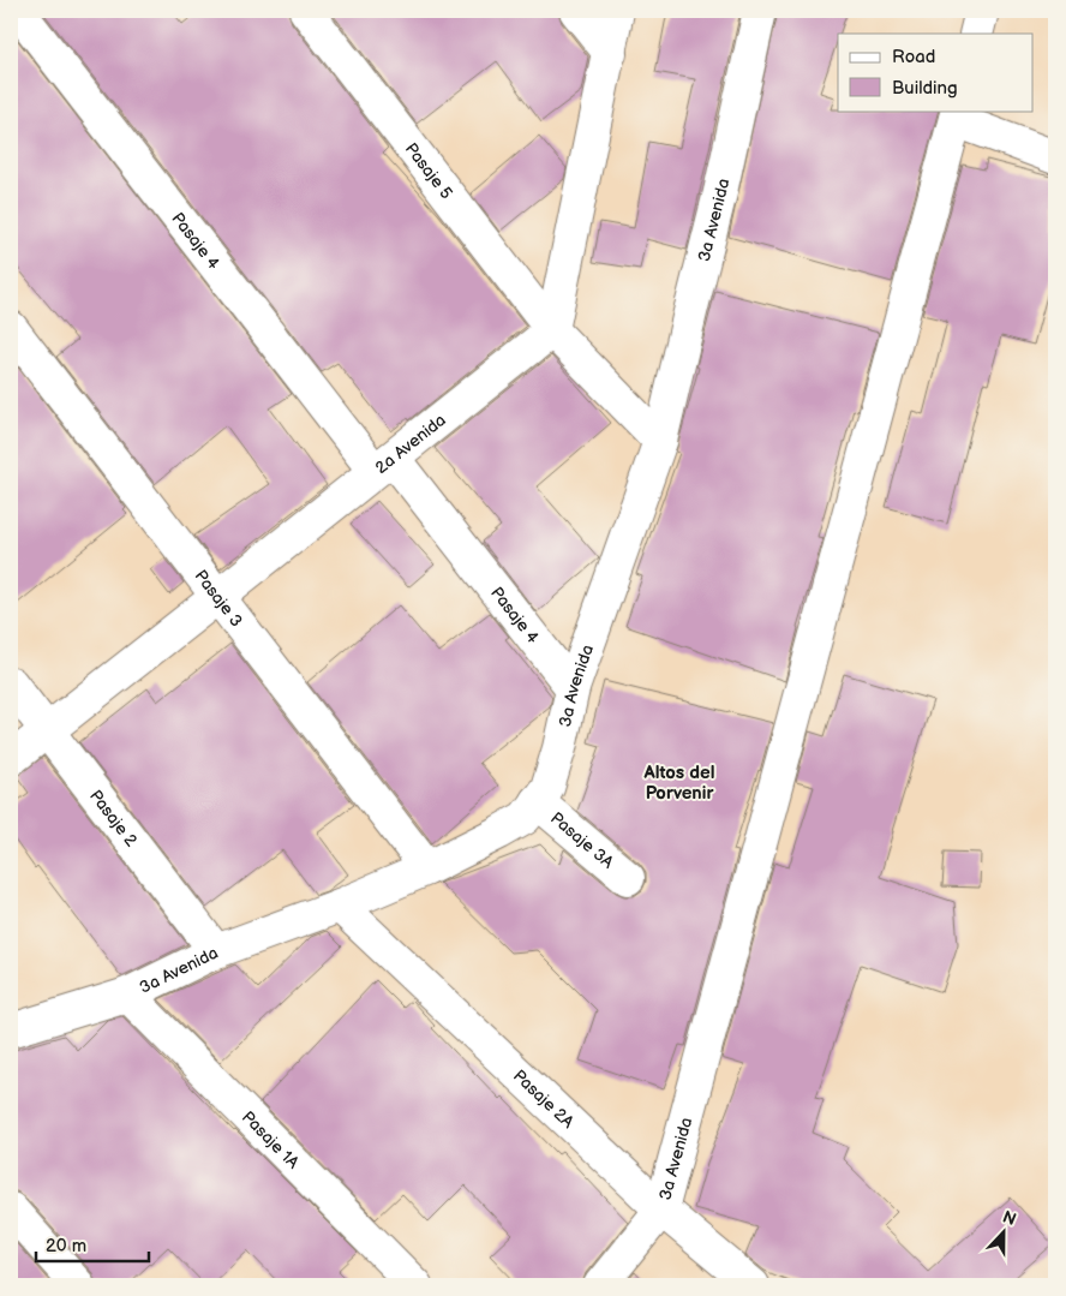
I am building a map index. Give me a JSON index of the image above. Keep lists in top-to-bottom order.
{
  "streets": {
    "street": [
      "Pasaje 5",
      "3a Avenida",
      "Pasaje 4",
      "2a Avenida",
      "Pasaje 3",
      "Pasaje 2",
      "Pasaje 3A",
      "Pasaje 2A",
      "Pasaje 1A"
    ]
  },
  "crossings": [
    ["Pasaje 5", "3a Avenida"],
    ["Pasaje 5", "2a Avenida"],
    ["3a Avenida", "Pasaje 4"],
    ["3a Avenida", "Pasaje 3"],
    ["3a Avenida", "Pasaje 2"],
    ["3a Avenida", "Pasaje 3A"],
    ["3a Avenida", "Pasaje 2A"],
    ["3a Avenida", "Pasaje 1A"],
    ["Pasaje 4", "2a Avenida"],
    ["2a Avenida", "Pasaje 3"],
    ["2a Avenida", "Pasaje 2"]
  ],
  "districts": ["Altos del Porvenir"],
  "legend": ["Road", "Building"],
  "scale_bar": "20 m",
  "north": "top"
}
